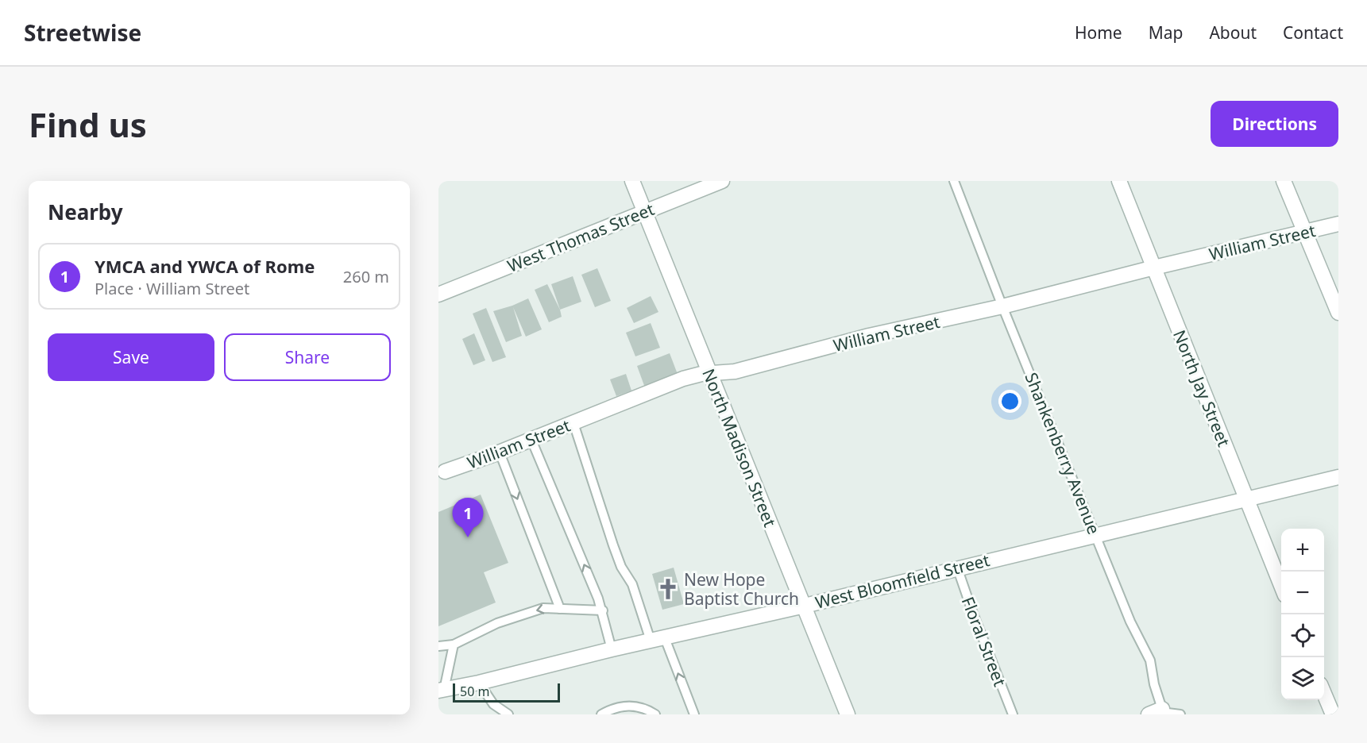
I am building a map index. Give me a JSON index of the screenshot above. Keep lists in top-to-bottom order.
{
  "streets": {
    "street": [
      "West Thomas Street",
      "William Street",
      "North Jay Street",
      "North Madison Street",
      "West Bloomfield Street"
    ],
    "lane": ["Shankenberry Avenue", "Floral Street"]
  },
  "crossings": [
    ["West Thomas Street", "North Madison Street"],
    ["William Street", "North Jay Street"],
    ["William Street", "North Madison Street"],
    ["William Street", "Shankenberry Avenue"],
    ["North Jay Street", "West Bloomfield Street"],
    ["North Madison Street", "West Bloomfield Street"],
    ["Shankenberry Avenue", "West Bloomfield Street"],
    ["West Bloomfield Street", "Floral Street"]
  ],
  "places": {
    "church": ["New Hope Baptist Church"]
  },
  "scale_bar": "50 m",
  "page": {
    "header": "Streetwise",
    "nav": [
      "Home",
      "Map",
      "About",
      "Contact"
    ],
    "buttons": [
      "Directions",
      ["Save", "Share"]
    ],
    "title": "Find us",
    "heading": "Nearby",
    "list": [
      {
        "mark": "1",
        "name": "YMCA and YWCA of Rome",
        "note": "Place · William Street",
        "value": "260 m"
      }
    ],
    "pins": "1",
    "map_buttons": ["+", "−"],
    "scale": "50 m"
  }
}
